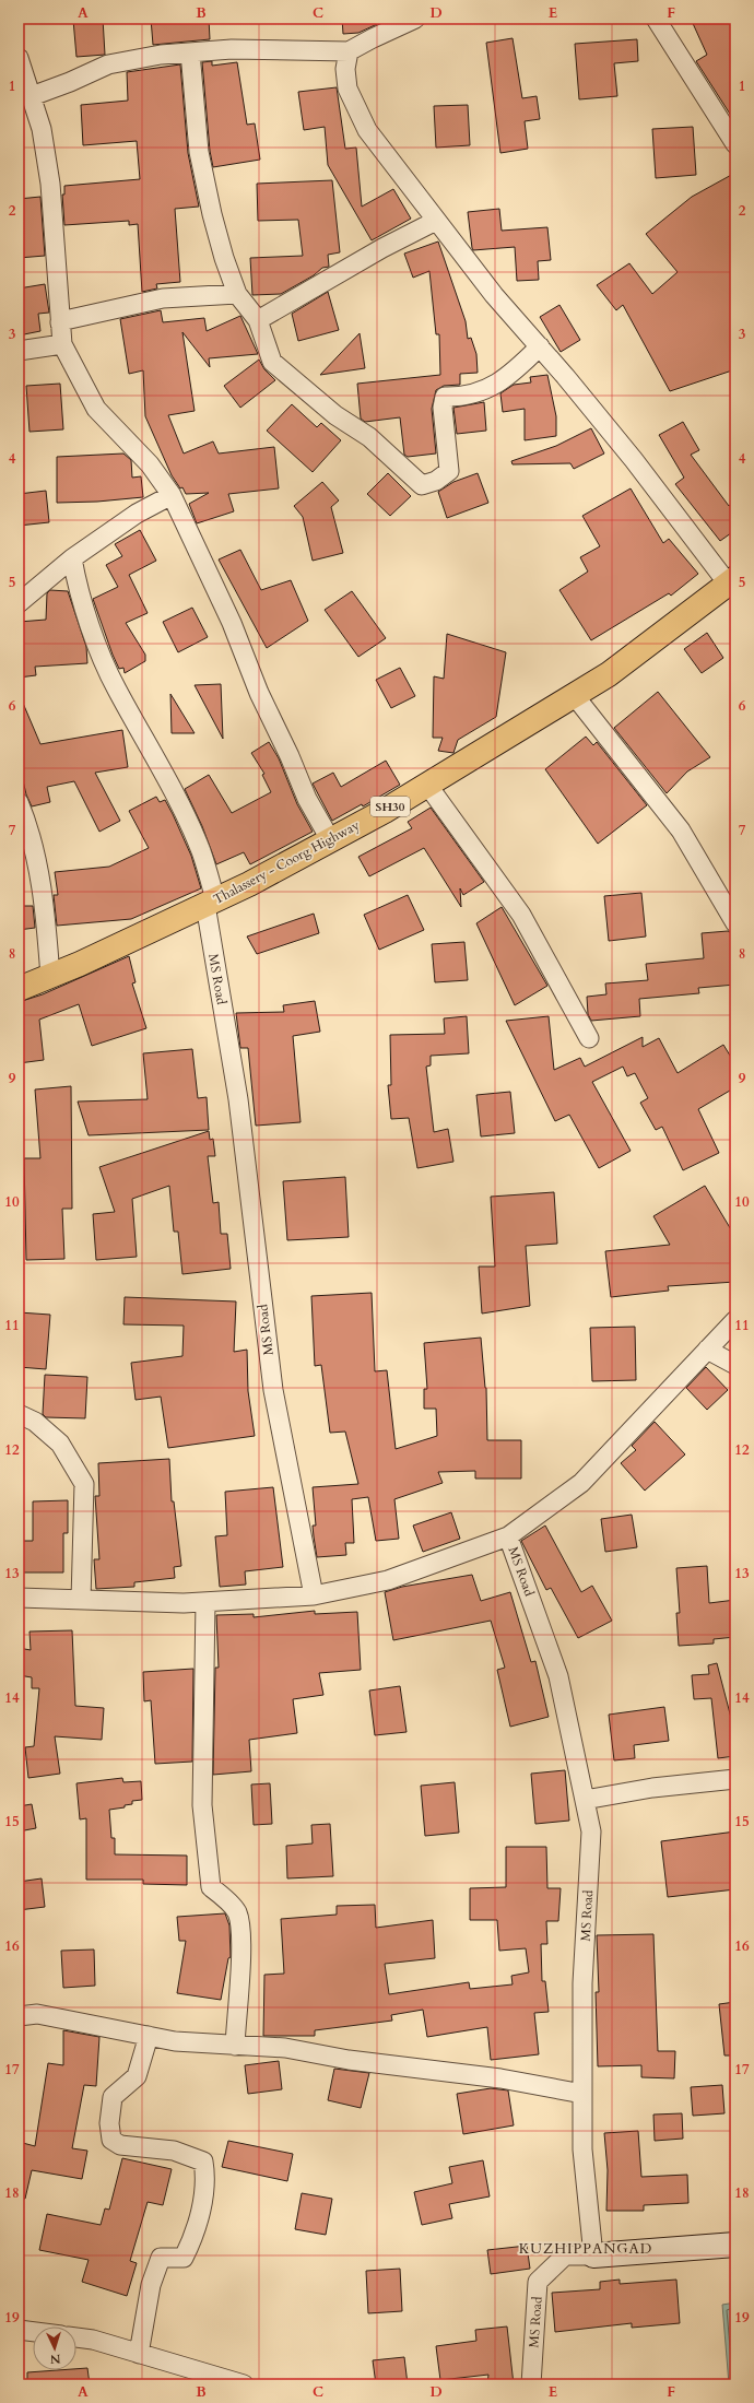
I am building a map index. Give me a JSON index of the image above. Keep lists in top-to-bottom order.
{
  "streets": {
    "main road": ["SH30", "Thalassery - Coorg Highway"],
    "street": ["MS Road"]
  },
  "crossings": [
    ["Thalassery - Coorg Highway", "MS Road"]
  ],
  "districts": ["KUZHIPPANGAD"],
  "north": "bottom",
  "grid": {
    "columns": [
      "A",
      "B",
      "C",
      "D",
      "E",
      "F"
    ],
    "rows": [
      "1",
      "2",
      "3",
      "4",
      "5",
      "6",
      "7",
      "8",
      "9",
      "10",
      "11",
      "12",
      "13",
      "14",
      "15",
      "16",
      "17",
      "18",
      "19"
    ]
  }
}
